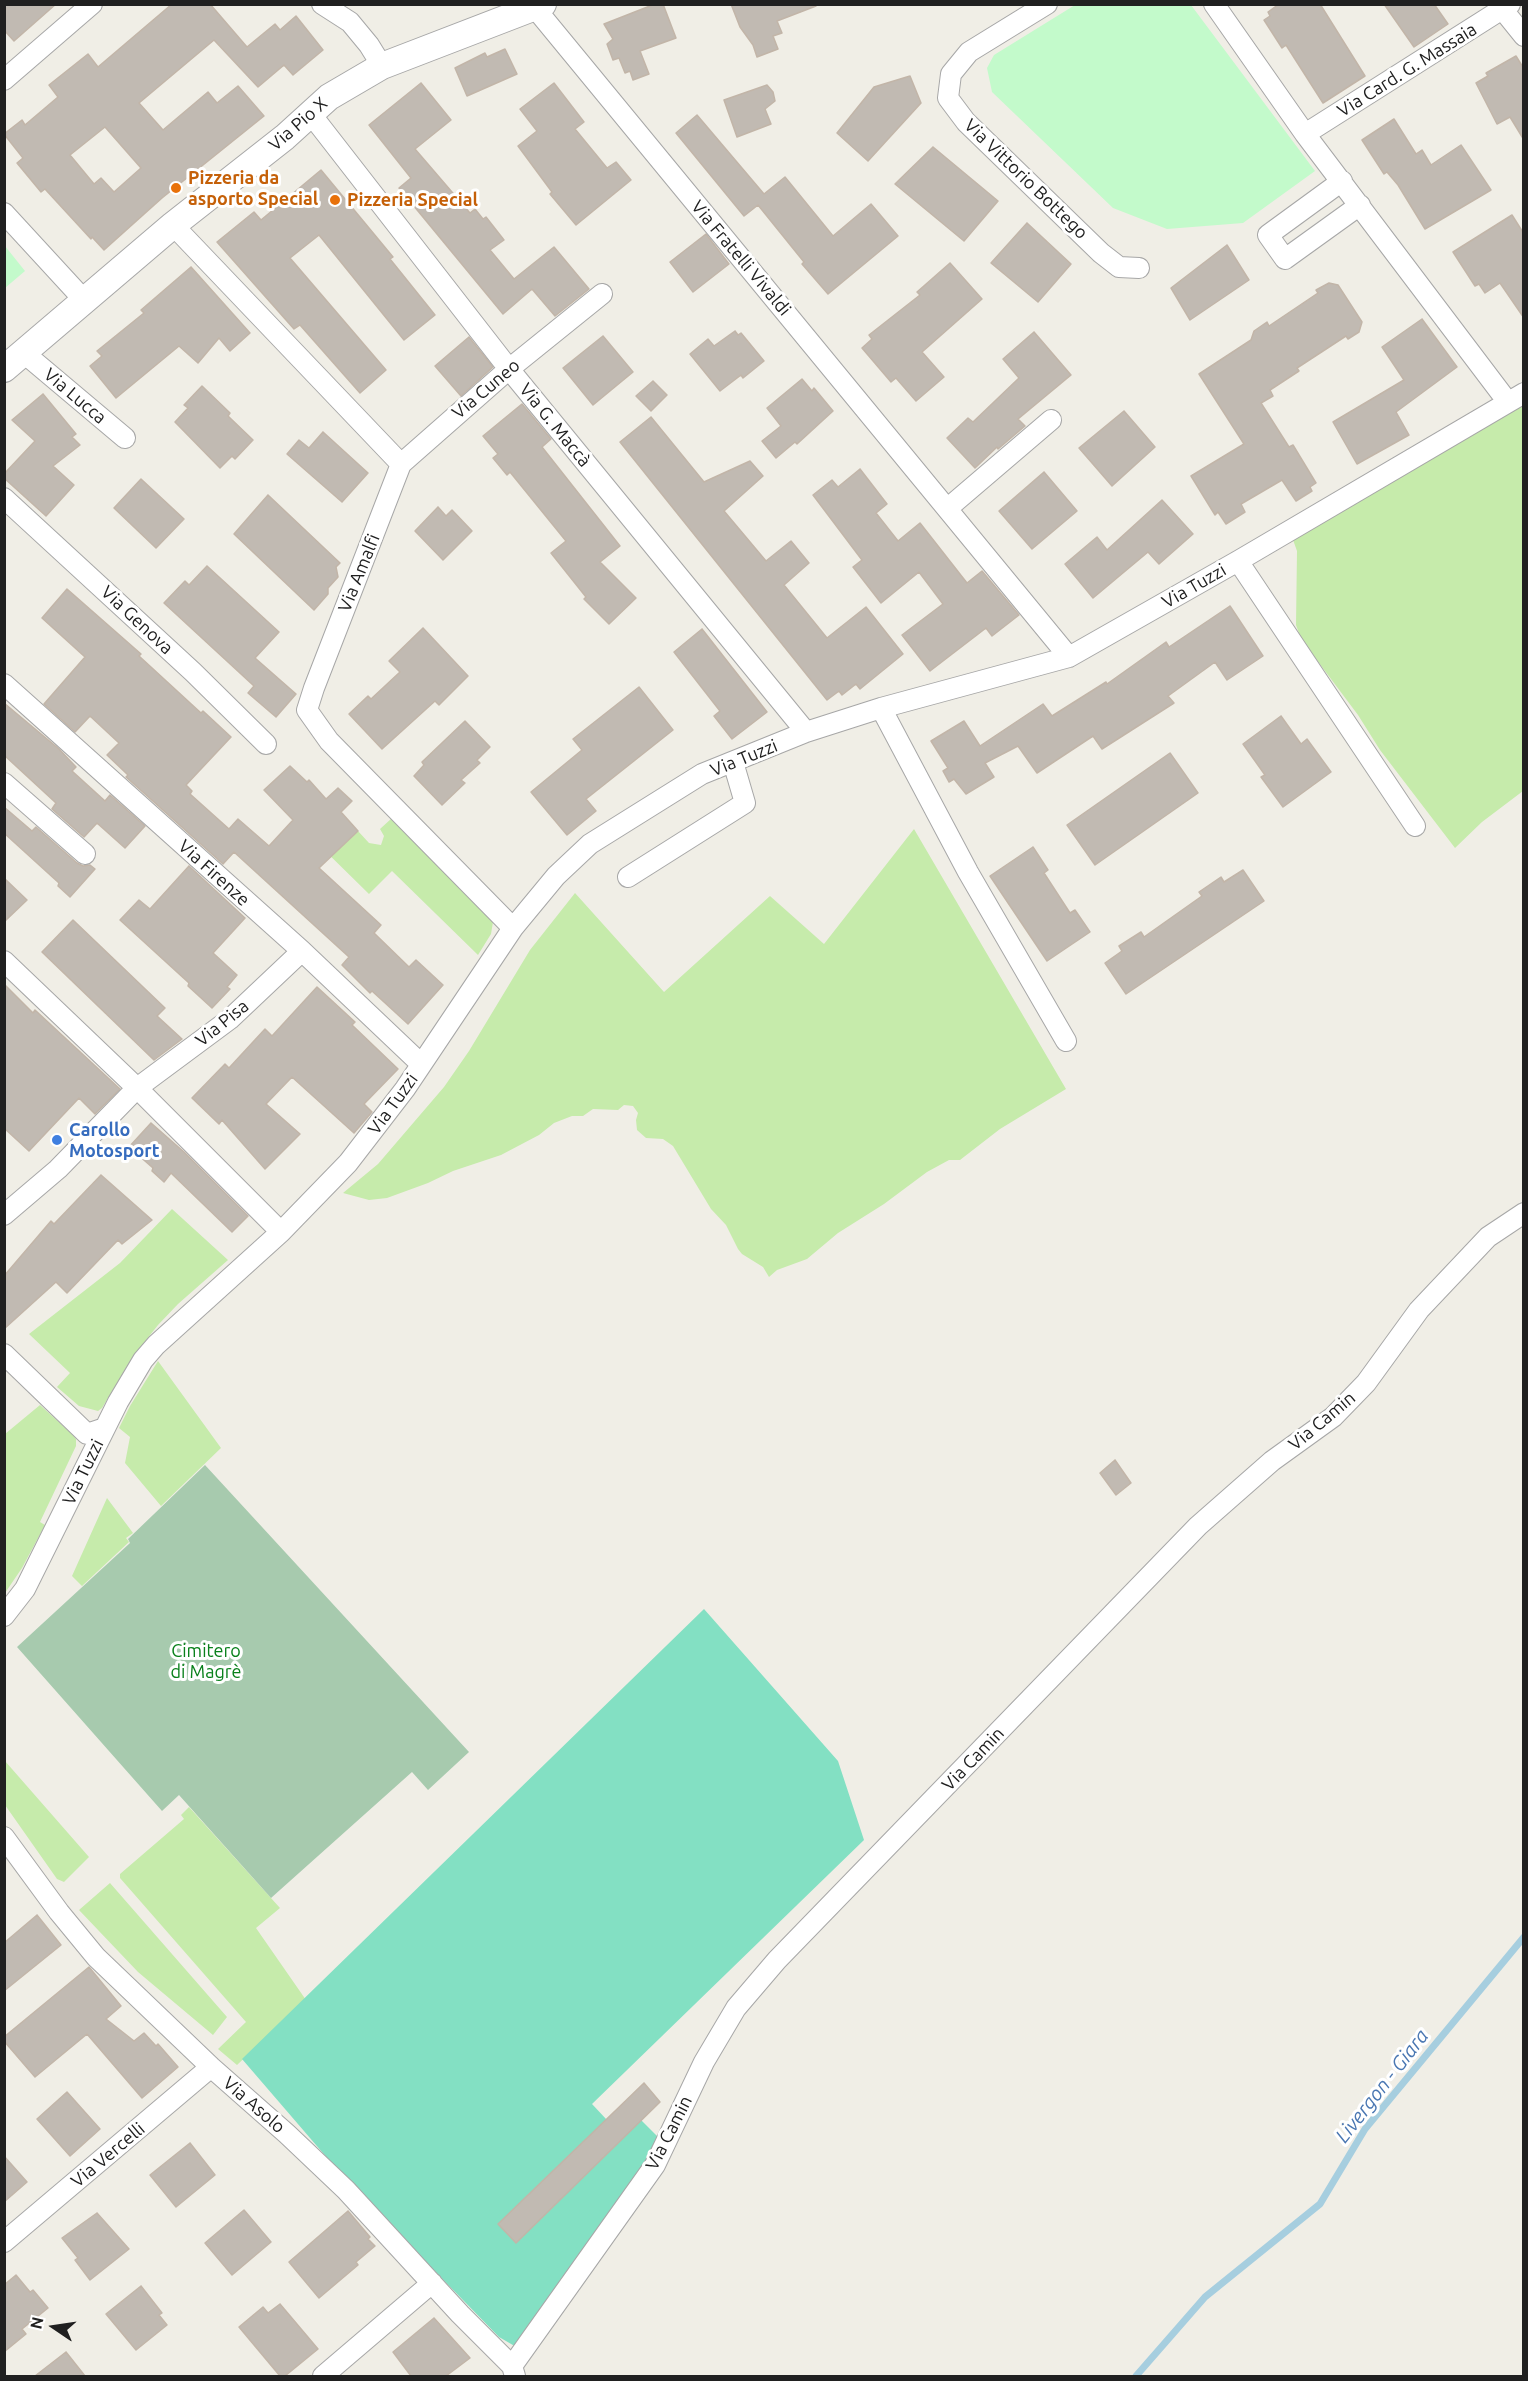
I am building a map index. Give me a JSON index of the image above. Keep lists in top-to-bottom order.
{
  "streets": {
    "street": [
      "Via Card. G. Massaia",
      "Via Pio X",
      "Via Vittorio Bottego",
      "Via Fratelli Vivaldi",
      "Via Cuneo",
      "Via Lucca",
      "Via G. Maccà",
      "Via Amalfi",
      "Via Tuzzi",
      "Via Genova",
      "Via Firenze",
      "Via Pisa",
      "Via Camin",
      "Via Asolo",
      "Via Vercelli"
    ]
  },
  "crossings": [
    ["Via Pio X", "Via Fratelli Vivaldi"],
    ["Via Pio X", "Via Lucca"],
    ["Via Pio X", "Via G. Maccà"],
    ["Via Fratelli Vivaldi", "Via Tuzzi"],
    ["Via Cuneo", "Via G. Maccà"],
    ["Via Cuneo", "Via Amalfi"],
    ["Via G. Maccà", "Via Tuzzi"],
    ["Via Amalfi", "Via Tuzzi"],
    ["Via Tuzzi", "Via Firenze"],
    ["Via Firenze", "Via Pisa"],
    ["Via Camin", "Via Asolo"],
    ["Via Asolo", "Via Vercelli"]
  ],
  "water": ["Livergon - Giara"],
  "parks": ["Cimitero di Magrè"],
  "places": ["Pizzeria da asporto Special", "Pizzeria Special", "Carollo Motosport"],
  "north": "left"
}
